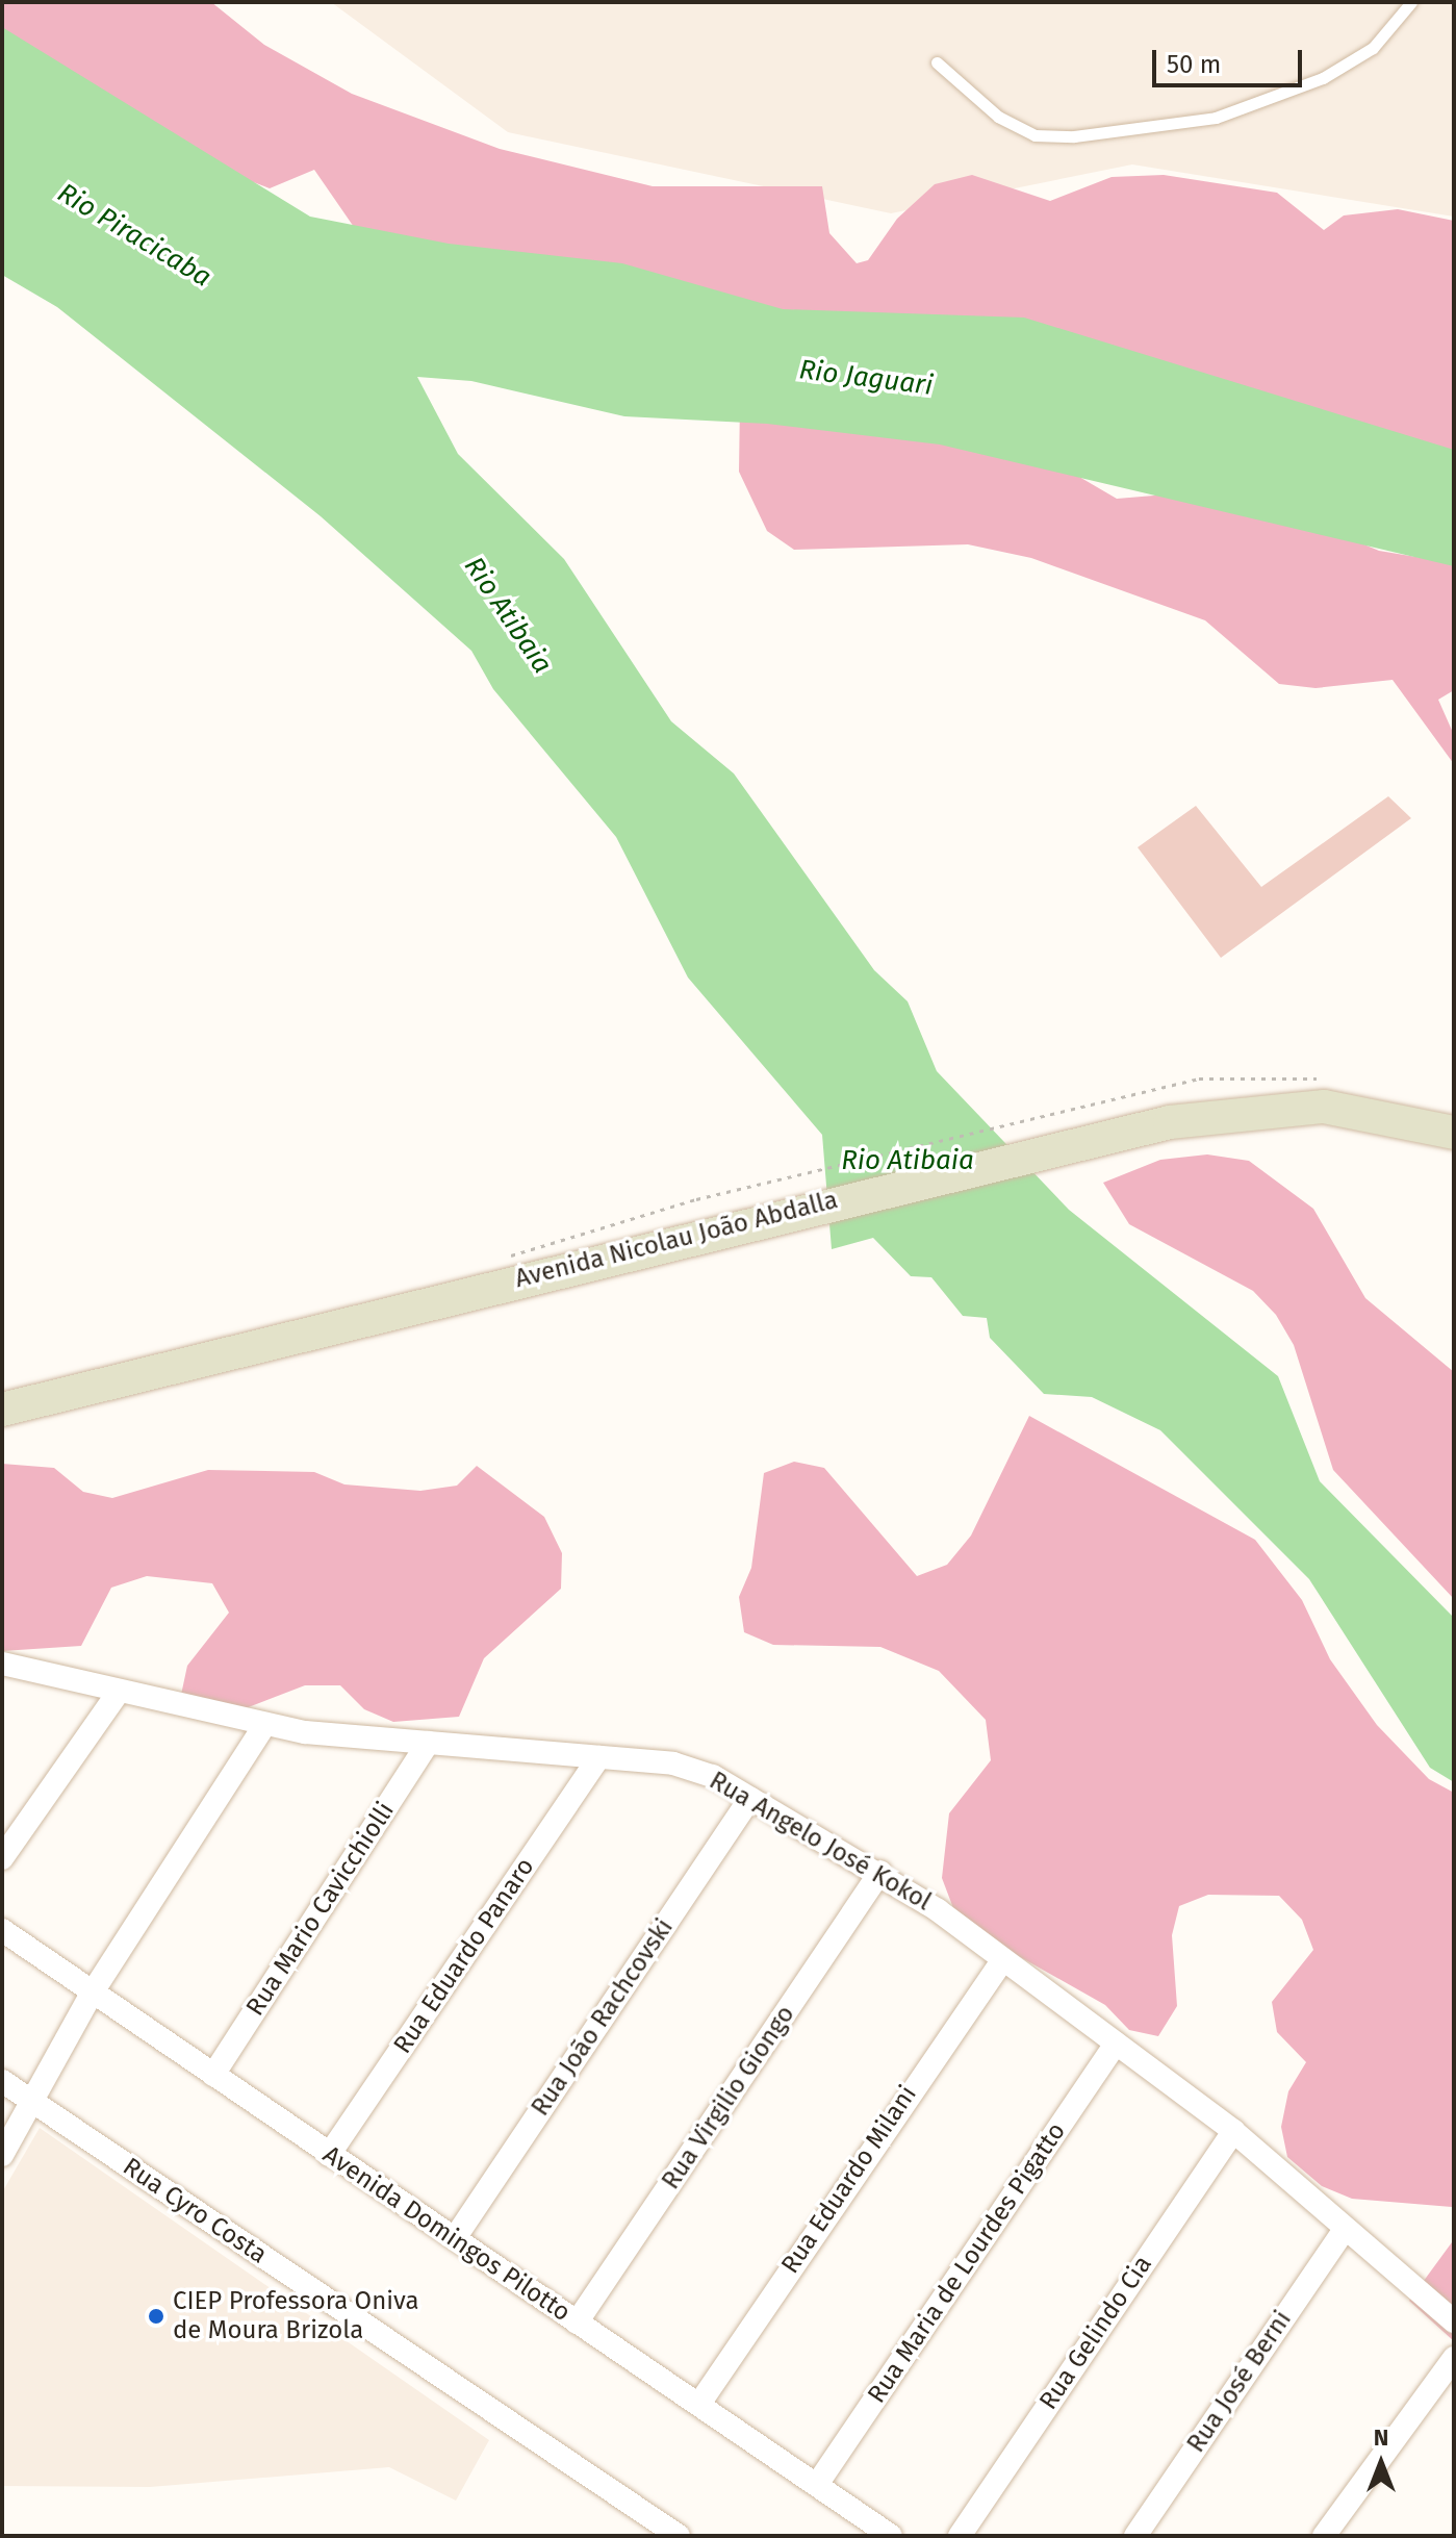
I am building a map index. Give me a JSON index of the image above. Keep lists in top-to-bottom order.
{
  "streets": {
    "main road": ["Avenida Nicolau João Abdalla"],
    "street": [
      "Rua Angelo José Kokol",
      "Rua Mario Cavicchiolli",
      "Rua Eduardo Panaro",
      "Rua João Rachcovski",
      "Rua Virgilio Giongo",
      "Rua Eduardo Milani",
      "Rua Cyro Costa",
      "Avenida Domingos Pilotto",
      "Rua Maria de Lourdes Pigatto",
      "Rua Gelindo Cia",
      "Rua José Berni"
    ]
  },
  "crossings": [
    ["Rua Angelo José Kokol", "Rua Mario Cavicchiolli"],
    ["Rua Angelo José Kokol", "Rua Eduardo Panaro"],
    ["Rua Angelo José Kokol", "Rua João Rachcovski"],
    ["Rua Angelo José Kokol", "Rua Virgilio Giongo"],
    ["Rua Angelo José Kokol", "Rua Eduardo Milani"],
    ["Rua Angelo José Kokol", "Rua Maria de Lourdes Pigatto"],
    ["Rua Angelo José Kokol", "Rua Gelindo Cia"],
    ["Rua Angelo José Kokol", "Rua José Berni"],
    ["Rua Mario Cavicchiolli", "Avenida Domingos Pilotto"],
    ["Rua Eduardo Panaro", "Avenida Domingos Pilotto"],
    ["Rua João Rachcovski", "Avenida Domingos Pilotto"],
    ["Rua Virgilio Giongo", "Avenida Domingos Pilotto"],
    ["Rua Eduardo Milani", "Avenida Domingos Pilotto"],
    ["Avenida Domingos Pilotto", "Rua Maria de Lourdes Pigatto"]
  ],
  "water": ["Rio Piracicaba", "Rio Jaguari", "Rio Atibaia"],
  "places": ["CIEP Professora Oniva de Moura Brizola"],
  "scale_bar": "50 m",
  "north": "top"
}
